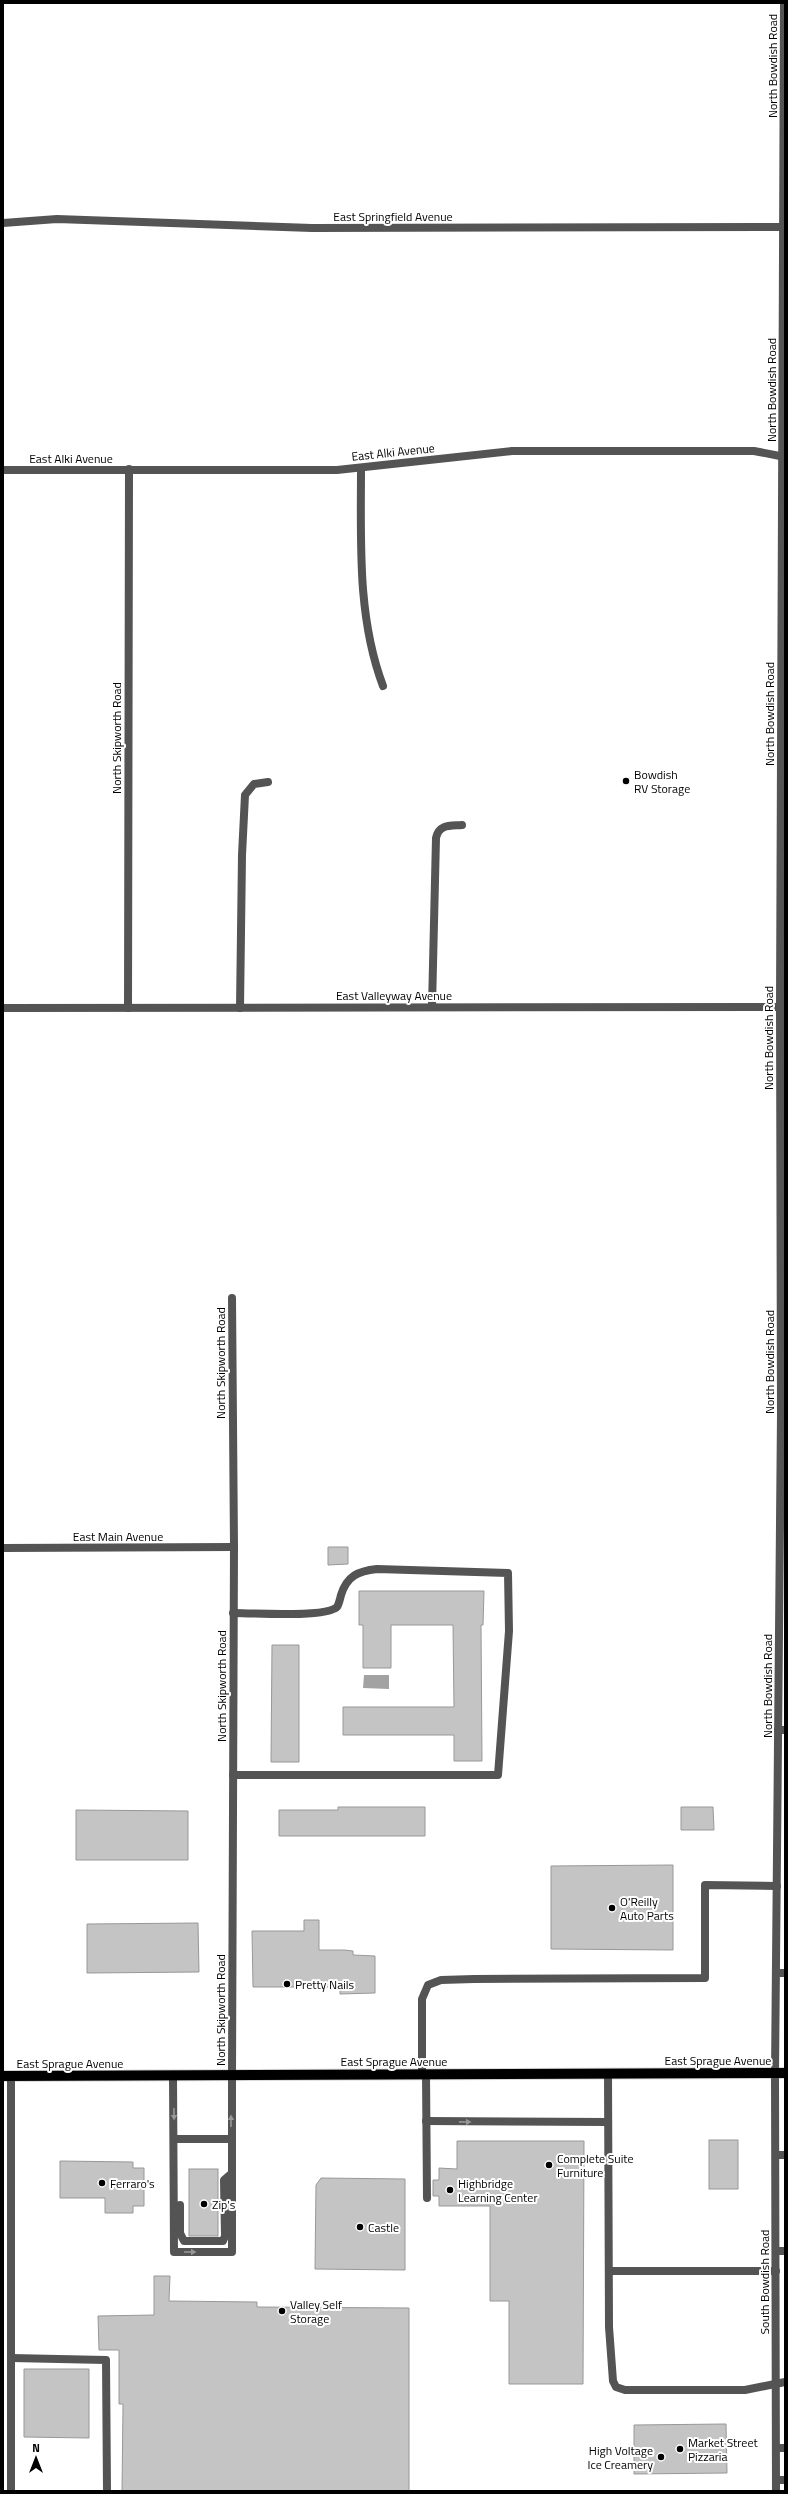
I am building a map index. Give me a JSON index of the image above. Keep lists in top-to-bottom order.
{
  "streets": {
    "main road": ["East Sprague Avenue"],
    "street": [
      "North Bowdish Road",
      "East Springfield Avenue",
      "East Alki Avenue",
      "North Skipworth Road",
      "East Valleyway Avenue",
      "East Main Avenue",
      "South Bowdish Road"
    ]
  },
  "crossings": [
    ["North Bowdish Road", "East Springfield Avenue"],
    ["North Bowdish Road", "East Alki Avenue"],
    ["North Bowdish Road", "East Valleyway Avenue"],
    ["North Bowdish Road", "East Sprague Avenue"],
    ["North Bowdish Road", "South Bowdish Road"],
    ["East Alki Avenue", "North Skipworth Road"],
    ["North Skipworth Road", "East Valleyway Avenue"],
    ["North Skipworth Road", "East Main Avenue"],
    ["North Skipworth Road", "East Sprague Avenue"],
    ["East Sprague Avenue", "South Bowdish Road"]
  ],
  "places": [
    "Bowdish RV Storage",
    "O'Reilly Auto Parts",
    "Pretty Nails",
    "Complete Suite Furniture",
    "Ferraro's",
    "Highbridge Learning Center",
    "Zip's",
    "Castle",
    "Valley Self Storage",
    "Market Street Pizzaria",
    "High Voltage Ice Creamery"
  ],
  "north": "top"
}
